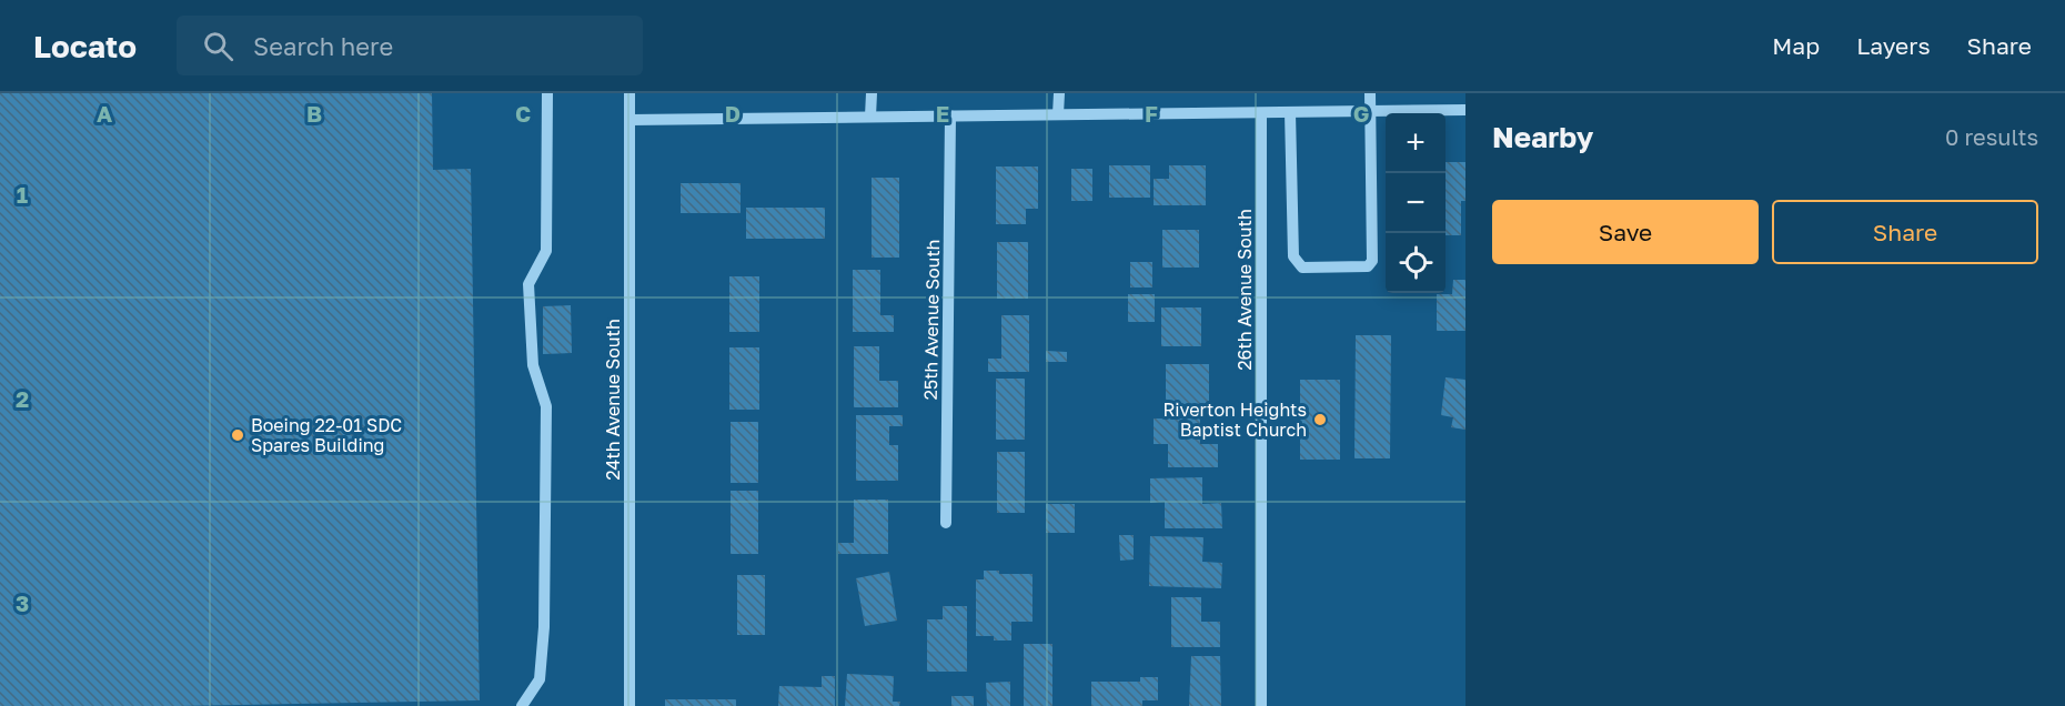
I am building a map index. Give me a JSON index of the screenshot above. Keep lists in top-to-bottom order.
{
  "streets": {
    "street": ["26th Avenue South", "25th Avenue South", "24th Avenue South"]
  },
  "places": ["Riverton Heights Baptist Church", "Boeing 22-01 SDC Spares Building"],
  "page": {
    "header": "Locato",
    "search": "Search here",
    "nav": ["Map", "Layers", "Share"],
    "heading": ["Nearby", "0 results"],
    "map_buttons": ["+", "−"],
    "buttons": ["Save", "Share"]
  },
  "grid": {
    "columns": [
      "A",
      "B",
      "C",
      "D",
      "E",
      "F",
      "G"
    ],
    "rows": ["1", "2", "3"]
  }
}
